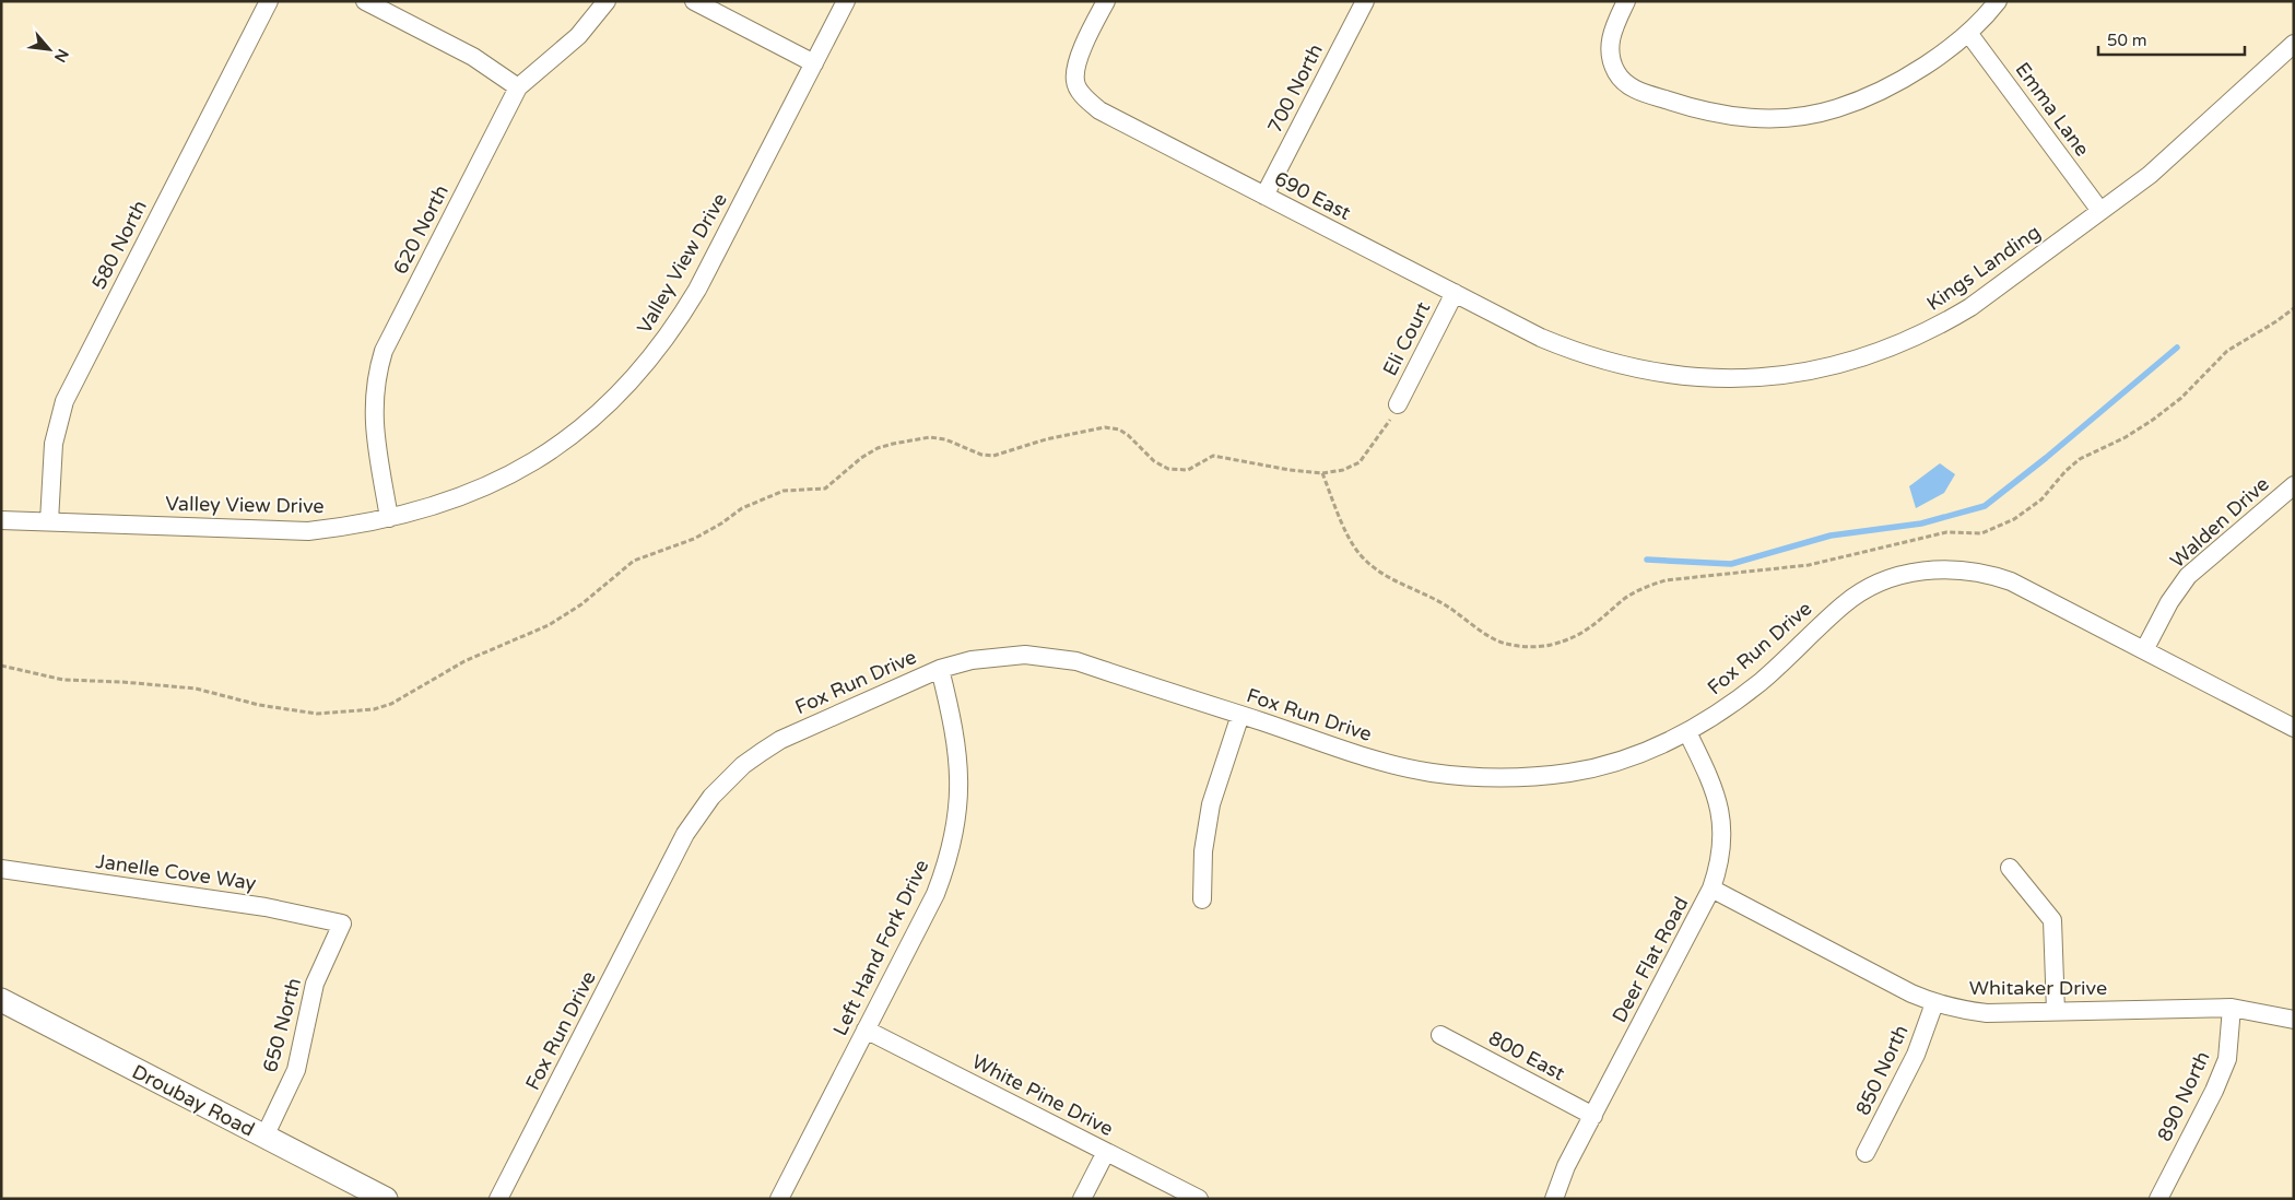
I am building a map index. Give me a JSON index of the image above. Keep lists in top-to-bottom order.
{
  "streets": {
    "street": [
      "700 North",
      "Emma Lane",
      "690 East",
      "620 North",
      "580 North",
      "Valley View Drive",
      "Kings Landing",
      "Eli Court",
      "Walden Drive",
      "Fox Run Drive",
      "Janelle Cove Way",
      "Left Hand Fork Drive",
      "Deer Flat Road",
      "Whitaker Drive",
      "650 North",
      "800 East",
      "850 North",
      "White Pine Drive",
      "890 North",
      "Droubay Road"
    ]
  },
  "crossings": [
    ["700 North", "690 East"],
    ["Emma Lane", "Kings Landing"],
    ["690 East", "Kings Landing"],
    ["690 East", "Eli Court"],
    ["620 North", "Valley View Drive"],
    ["580 North", "Valley View Drive"],
    ["Walden Drive", "Fox Run Drive"],
    ["Fox Run Drive", "Left Hand Fork Drive"],
    ["Fox Run Drive", "Deer Flat Road"],
    ["Janelle Cove Way", "650 North"],
    ["Left Hand Fork Drive", "White Pine Drive"],
    ["Deer Flat Road", "Whitaker Drive"],
    ["Deer Flat Road", "800 East"],
    ["Whitaker Drive", "850 North"],
    ["Whitaker Drive", "890 North"],
    ["650 North", "Droubay Road"]
  ],
  "scale_bar": "50 m",
  "north": "bottom right"
}
